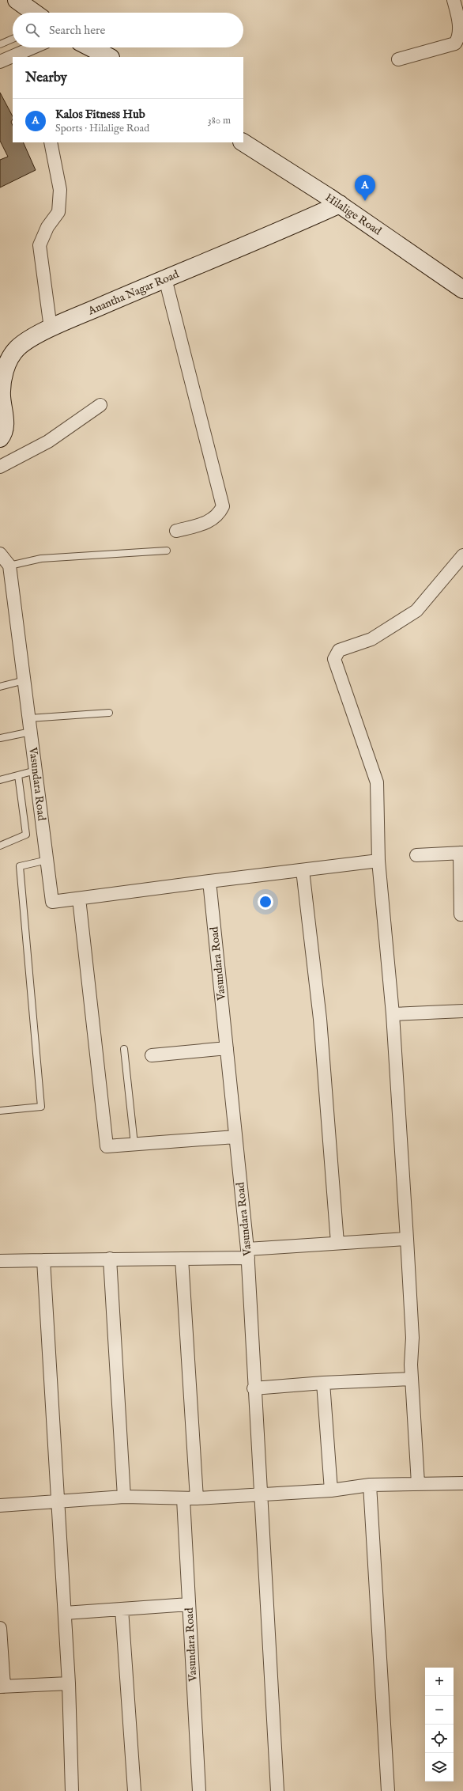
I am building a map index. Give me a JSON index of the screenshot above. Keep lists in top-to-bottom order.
{
  "streets": {
    "street": ["Hilalige Road", "Anantha Nagar Road", "Vasundara Road"]
  },
  "crossings": [
    ["Hilalige Road", "Anantha Nagar Road"]
  ],
  "page": {
    "search": "Search here",
    "heading": "Nearby",
    "list": [
      {
        "mark": "A",
        "name": "Kalos Fitness Hub",
        "note": "Sports · Hilalige Road",
        "value": "380 m"
      }
    ],
    "pins": "A",
    "map_buttons": ["+", "−"]
  }
}
